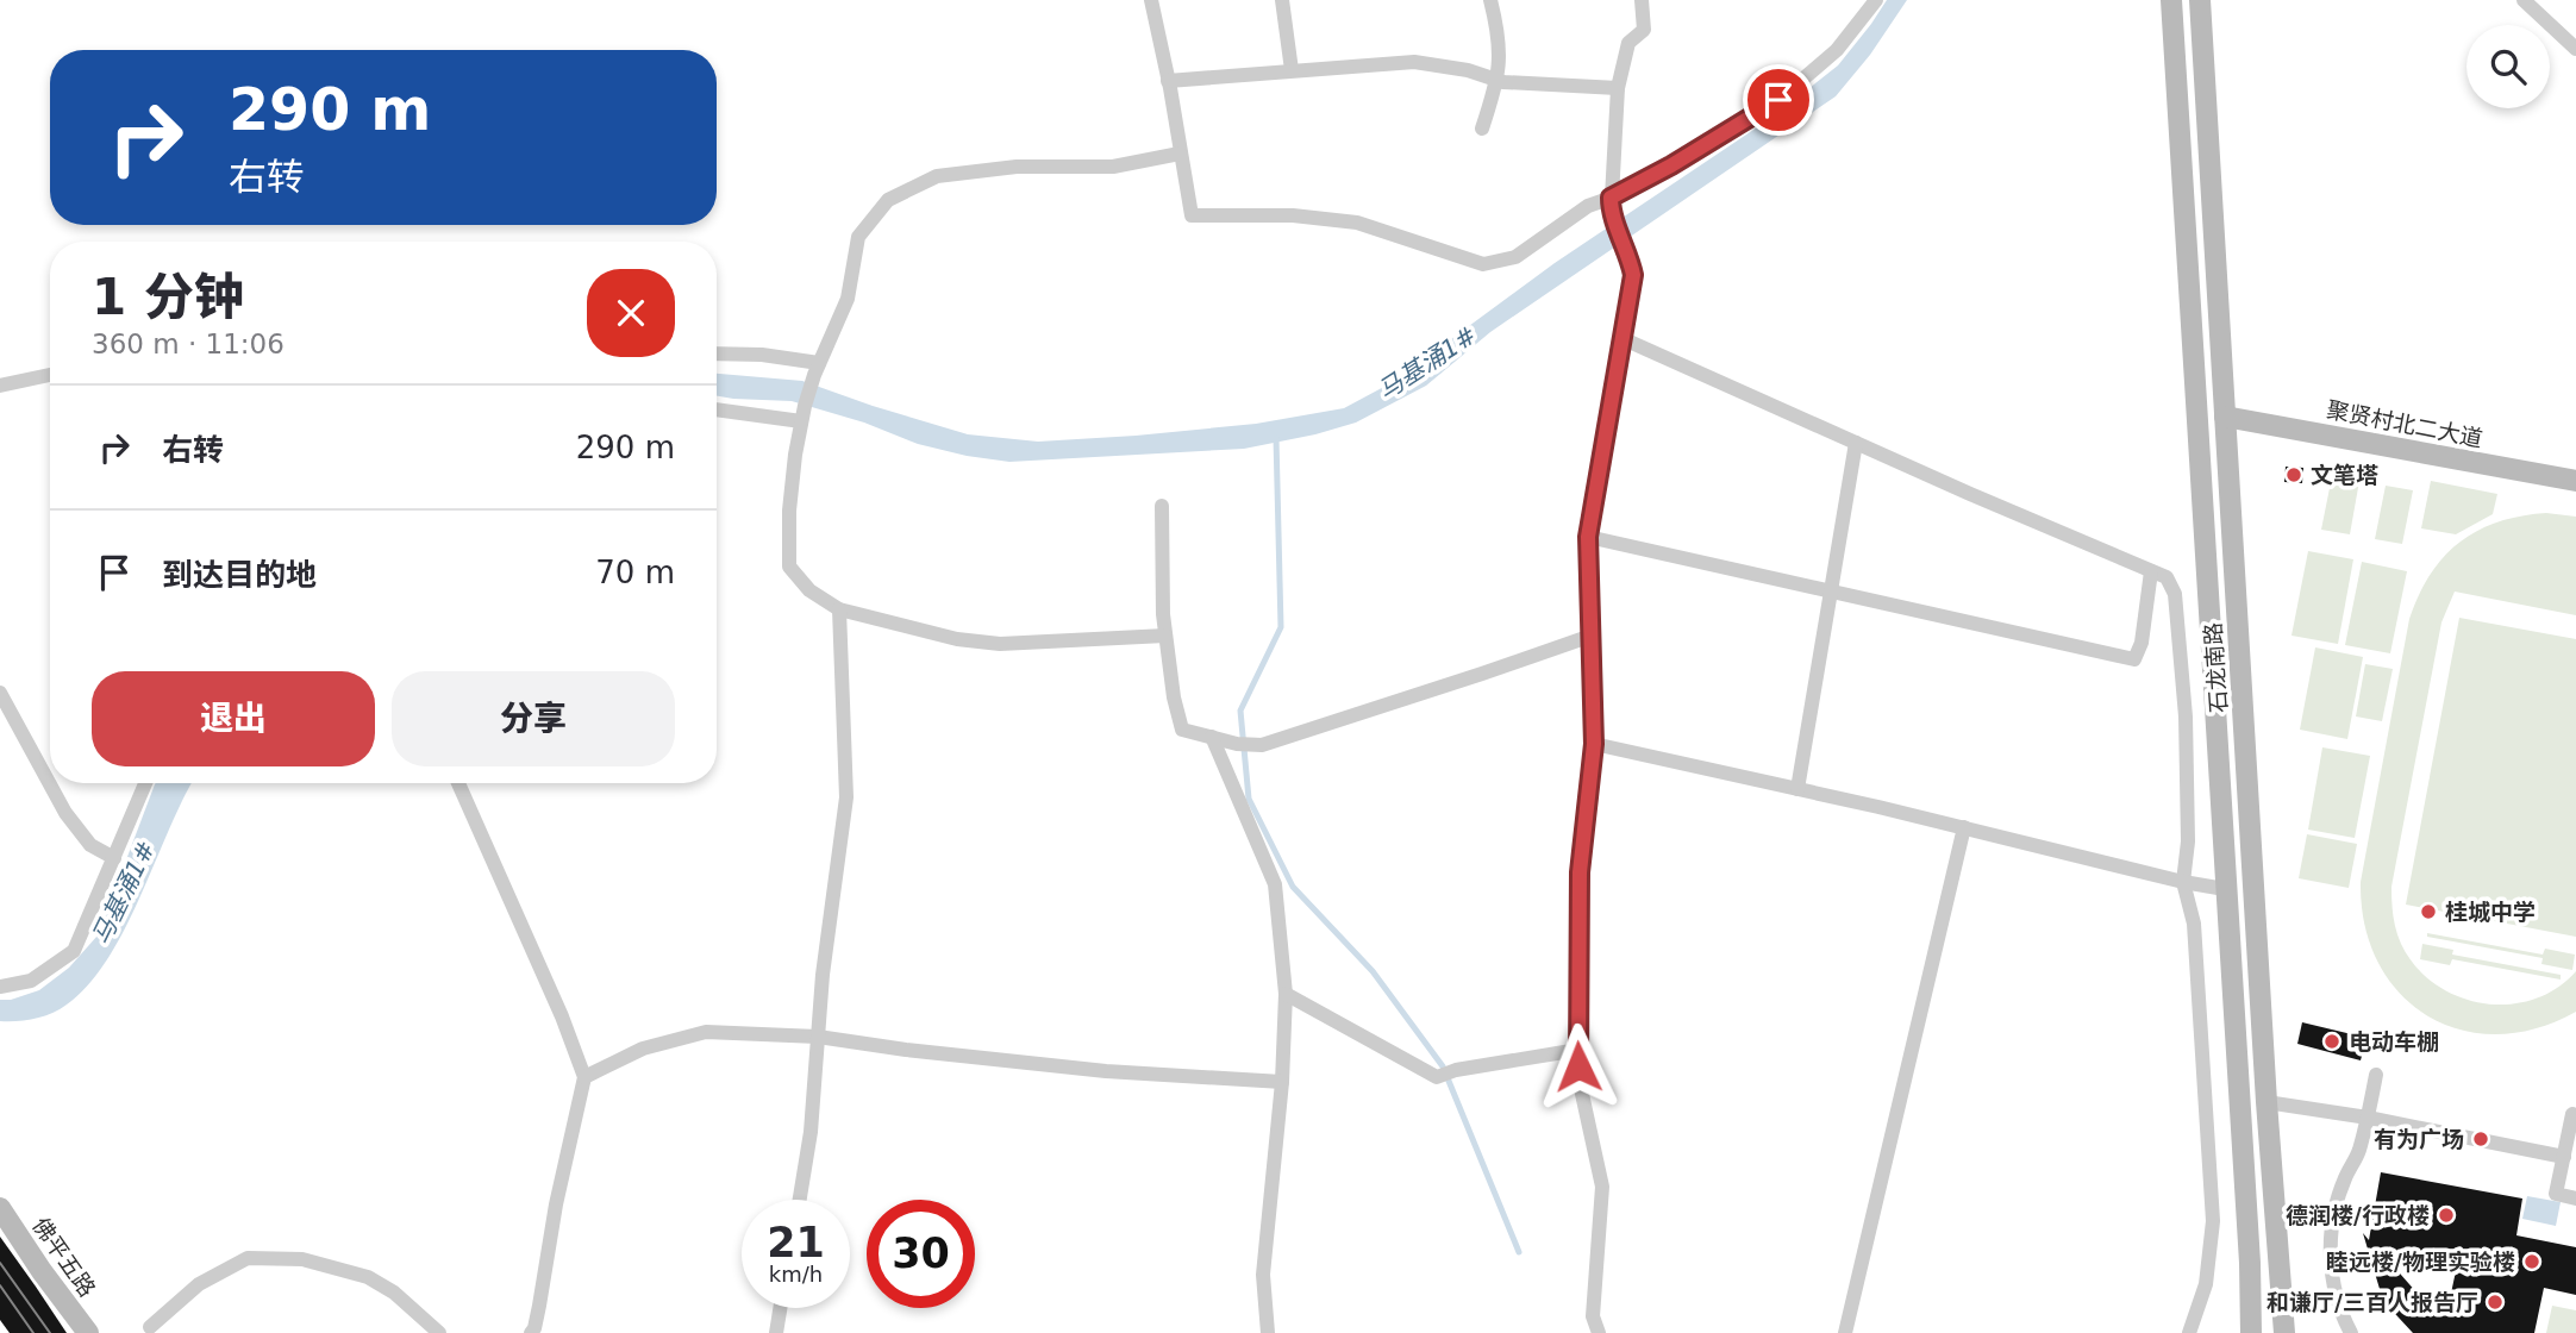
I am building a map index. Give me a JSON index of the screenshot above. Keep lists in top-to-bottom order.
{
  "streets": {
    "main road": ["聚贤村北二大道", "石龙南路", "佛平五路"]
  },
  "crossings": [
    ["聚贤村北二大道", "石龙南路"]
  ],
  "water": ["马基涌1#"],
  "places": [
    "文笔塔",
    "桂城中学",
    "电动车棚",
    "有为广场",
    "德润楼/行政楼",
    "睦远楼/物理实验楼",
    "和谦厅/三百人报告厅"
  ],
  "page": {
    "turn": ["290 m", "右转"],
    "heading": ["1 分钟", "360 m · 11:06"],
    "list": [
      {
        "name": "右转",
        "value": "290 m"
      },
      {
        "name": "到达目的地",
        "value": "70 m"
      }
    ],
    "buttons": ["退出", "分享"],
    "speed": "21 km/h",
    "limit": "30"
  }
}
